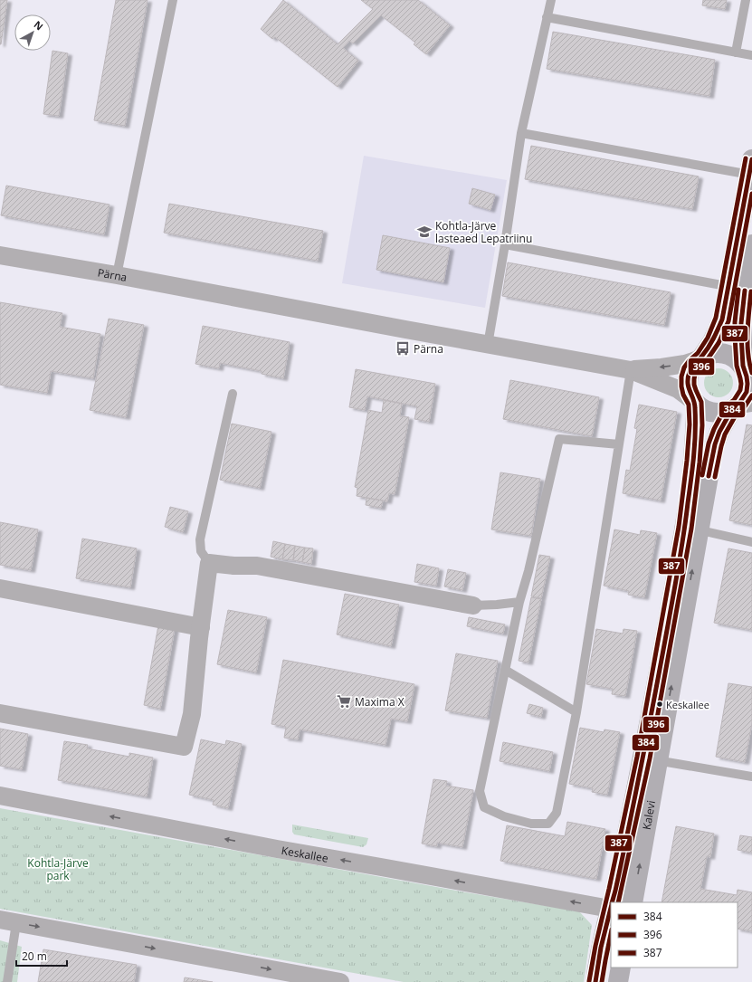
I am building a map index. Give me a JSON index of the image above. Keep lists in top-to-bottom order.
{
  "streets": {
    "main road": ["Kalevi"],
    "street": ["Pärna", "Keskallee"]
  },
  "crossings": [
    ["Pärna", "Kalevi"],
    ["Kalevi", "Keskallee"]
  ],
  "parks": ["Kohtla-Järve park"],
  "places": {
    "school or university": ["Kohtla-Järve lasteaed Lepatriinu"],
    "bus stop": ["Pärna"],
    "supermarket": ["Maxima X"],
    "other": ["Keskallee"]
  },
  "lines": ["transit line 387", "transit line 384", "transit line 396"],
  "legend": ["384", "396", "387"],
  "scale_bar": "20 m",
  "north": "top right"
}
